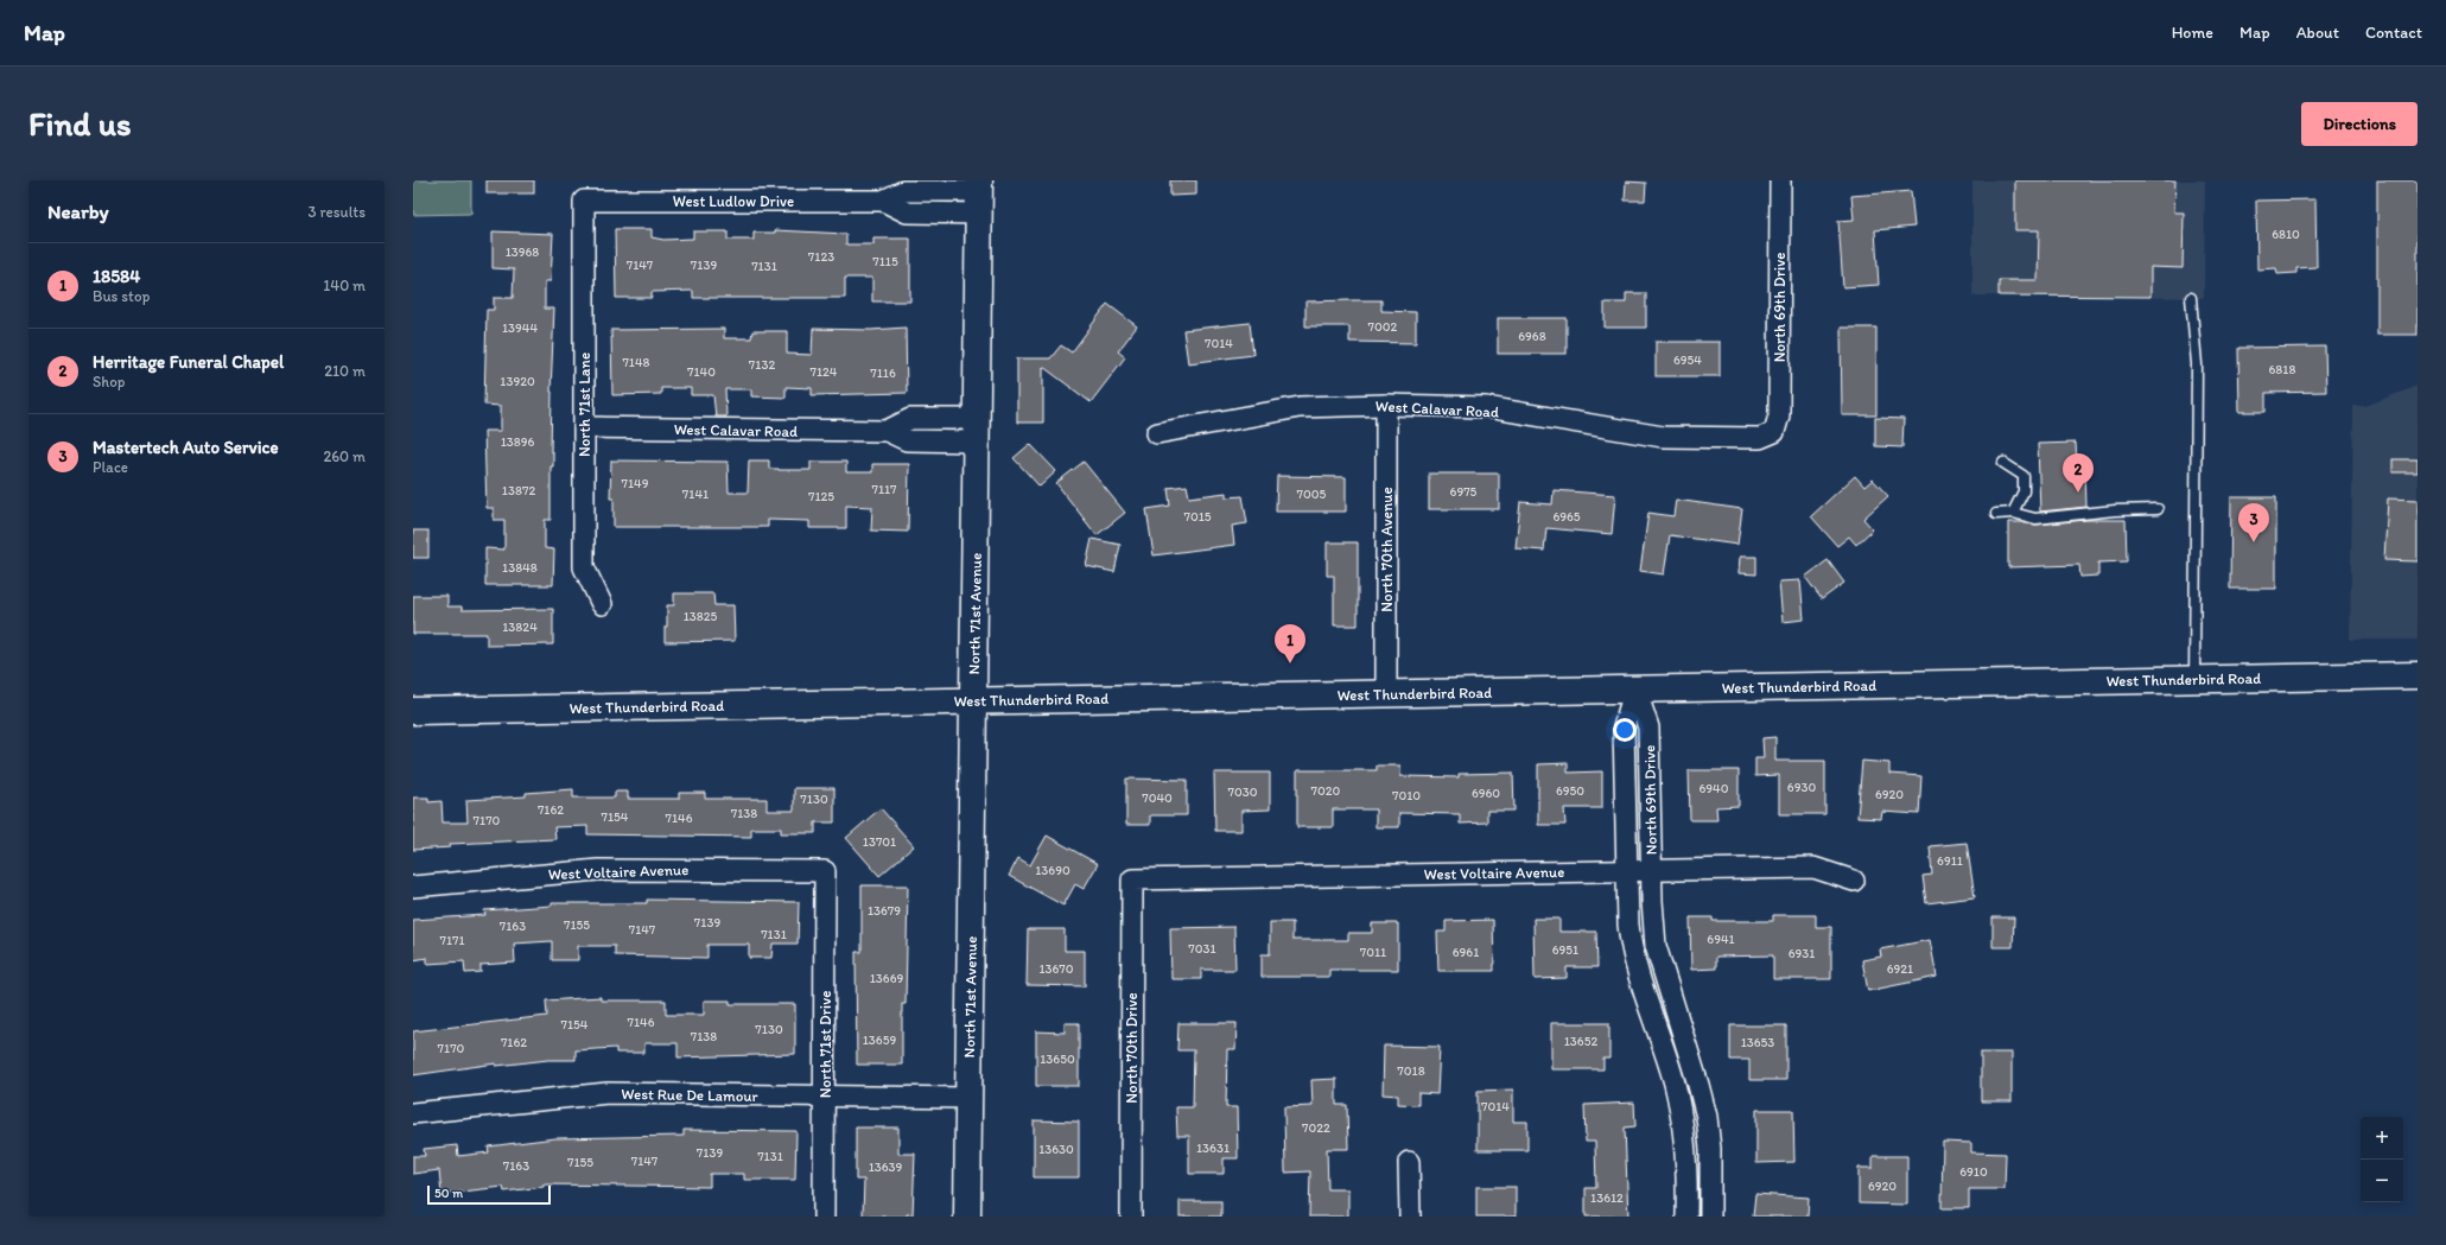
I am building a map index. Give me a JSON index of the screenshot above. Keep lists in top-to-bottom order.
{
  "streets": {
    "main road": ["North 71st Avenue", "West Thunderbird Road"],
    "street": [
      "West Ludlow Drive",
      "North 69th Drive",
      "North 71st Lane",
      "West Calavar Road",
      "North 70th Avenue",
      "West Voltaire Avenue",
      "North 71st Drive",
      "North 70th Drive",
      "West Rue De Lamour"
    ]
  },
  "crossings": [
    ["West Ludlow Drive", "North 71st Lane"],
    ["West Ludlow Drive", "North 71st Avenue"],
    ["North 69th Drive", "West Calavar Road"],
    ["North 69th Drive", "West Thunderbird Road"],
    ["North 69th Drive", "West Voltaire Avenue"],
    ["North 71st Lane", "West Calavar Road"],
    ["West Calavar Road", "North 70th Avenue"],
    ["West Calavar Road", "North 71st Avenue"],
    ["North 70th Avenue", "West Thunderbird Road"],
    ["North 71st Avenue", "West Thunderbird Road"],
    ["North 71st Avenue", "West Rue De Lamour"],
    ["West Voltaire Avenue", "North 71st Drive"],
    ["West Voltaire Avenue", "North 70th Drive"],
    ["North 71st Drive", "West Rue De Lamour"]
  ],
  "house_numbers": [
    "6810",
    "13968",
    "7123",
    "7115",
    "7147",
    "7139",
    "7131",
    "7002",
    "13944",
    "6968",
    "7014",
    "6954",
    "7148",
    "7132",
    "6818",
    "7140",
    "7124",
    "7116",
    "13920",
    "13896",
    "7149",
    "7117",
    "13872",
    "6975",
    "7141",
    "7005",
    "7125",
    "7015",
    "6965",
    "13848",
    "13825",
    "13824",
    "6930",
    "6940",
    "7020",
    "6950",
    "7030",
    "6960",
    "6920",
    "7010",
    "7040",
    "7130",
    "7162",
    "7138",
    "7154",
    "7146",
    "7170",
    "13701",
    "6911",
    "13690",
    "13679",
    "7139",
    "7155",
    "7163",
    "7147",
    "7131",
    "6941",
    "7171",
    "7031",
    "6951",
    "7011",
    "6961",
    "6931",
    "13670",
    "6921",
    "13669",
    "7146",
    "7154",
    "7130",
    "7138",
    "13659",
    "13652",
    "7162",
    "13653",
    "7170",
    "13650",
    "7018",
    "7014",
    "7022",
    "13631",
    "13630",
    "7139",
    "7131",
    "7147",
    "7155",
    "7163",
    "13639",
    "6910",
    "6920",
    "13612"
  ],
  "scale_bar": "50 m",
  "page": {
    "header": "Map",
    "nav": [
      "Home",
      "Map",
      "About",
      "Contact"
    ],
    "buttons": "Directions",
    "title": "Find us",
    "heading": ["Nearby", "3 results"],
    "list": [
      {
        "mark": "1",
        "name": "18584",
        "note": "Bus stop",
        "value": "140 m"
      },
      {
        "mark": "2",
        "name": "Herritage Funeral Chapel",
        "note": "Shop",
        "value": "210 m"
      },
      {
        "mark": "3",
        "name": "Mastertech Auto Service",
        "note": "Place",
        "value": "260 m"
      }
    ],
    "pins": ["2", "3", "1"],
    "map_buttons": ["+", "−"],
    "scale": "50 m"
  }
}
